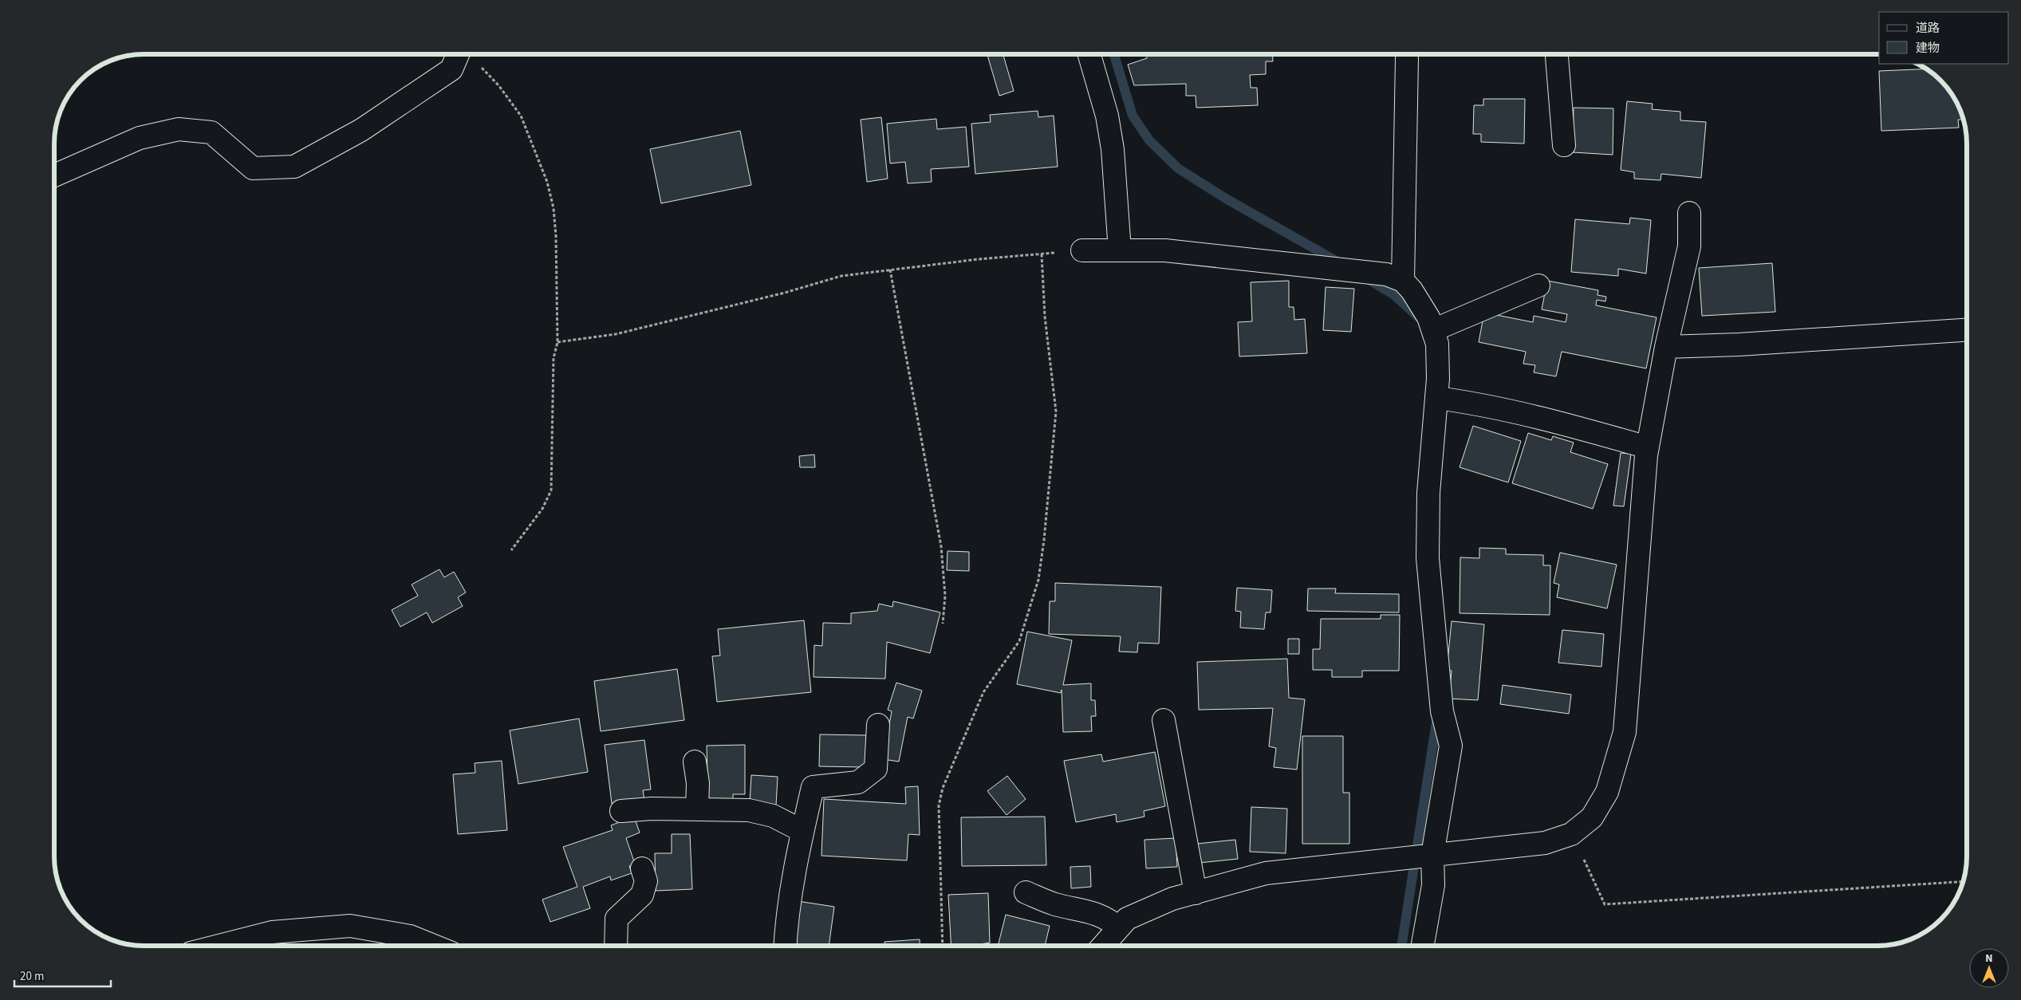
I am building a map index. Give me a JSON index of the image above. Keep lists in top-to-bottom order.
{
  "legend": ["道路", "建物"],
  "scale_bar": "20 m",
  "north": "top"
}
